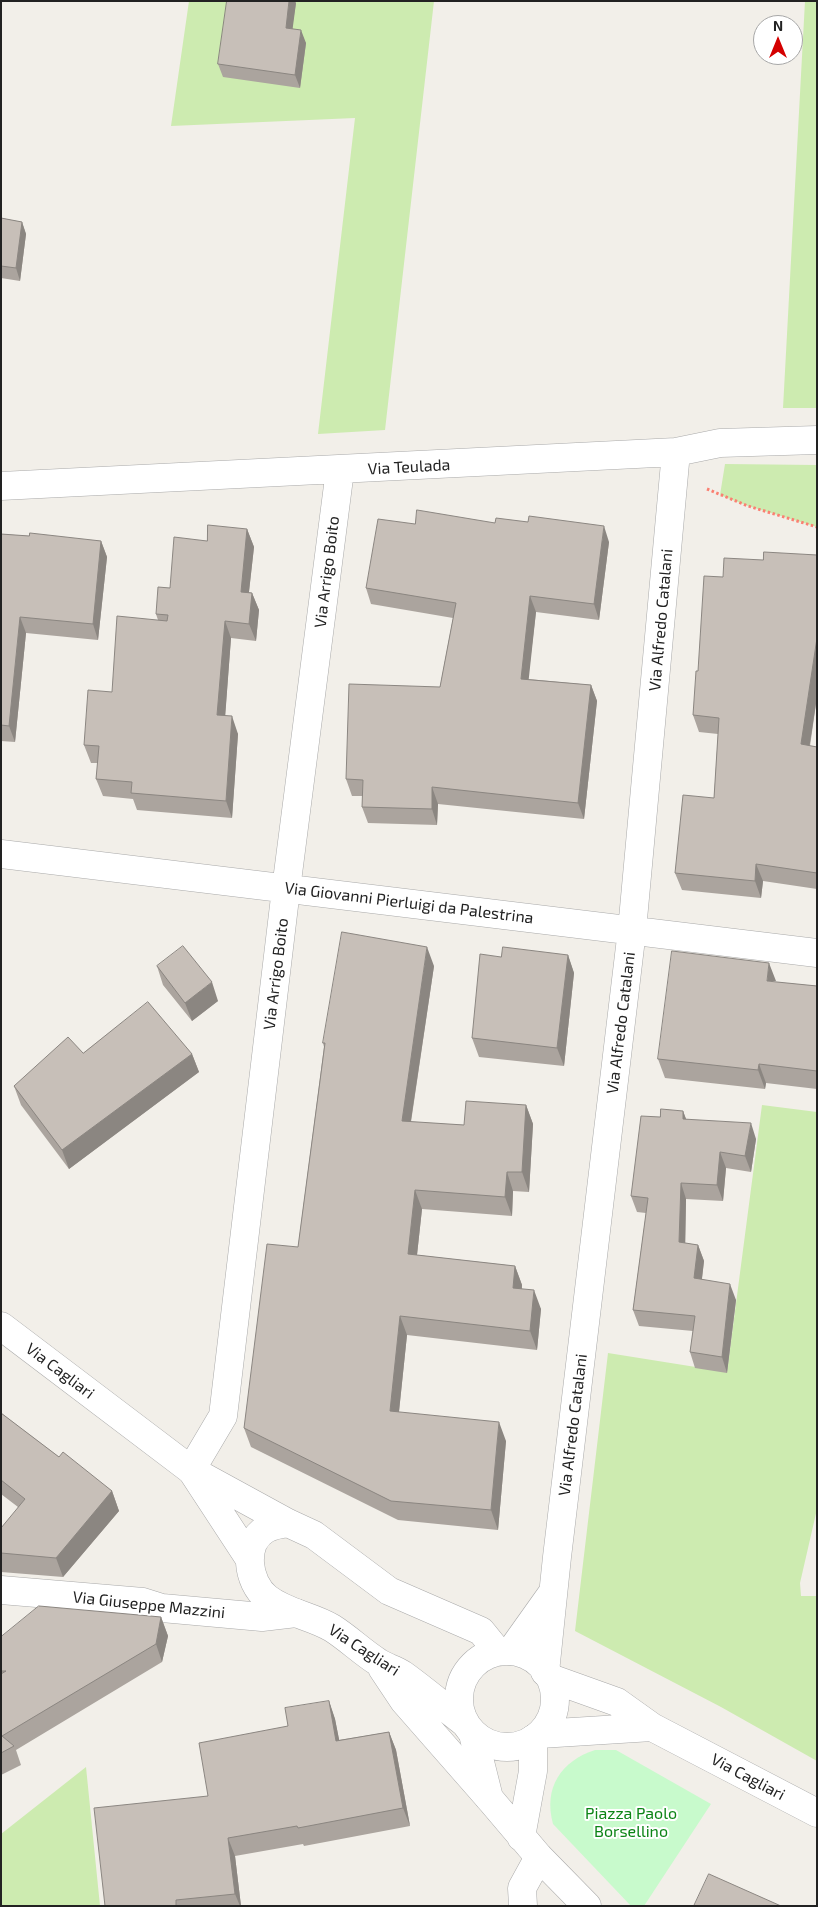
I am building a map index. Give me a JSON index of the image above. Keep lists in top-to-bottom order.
{
  "streets": {
    "street": [
      "Via Teulada",
      "Via Arrigo Boito",
      "Via Alfredo Catalani",
      "Via Giovanni Pierluigi da Palestrina",
      "Via Cagliari",
      "Via Giuseppe Mazzini"
    ]
  },
  "crossings": [
    ["Via Teulada", "Via Arrigo Boito"],
    ["Via Teulada", "Via Alfredo Catalani"],
    ["Via Arrigo Boito", "Via Giovanni Pierluigi da Palestrina"],
    ["Via Arrigo Boito", "Via Cagliari"],
    ["Via Alfredo Catalani", "Via Giovanni Pierluigi da Palestrina"],
    ["Via Alfredo Catalani", "Via Cagliari"],
    ["Via Cagliari", "Via Giuseppe Mazzini"]
  ],
  "parks": ["Piazza Paolo Borsellino"],
  "north": "top"
}
